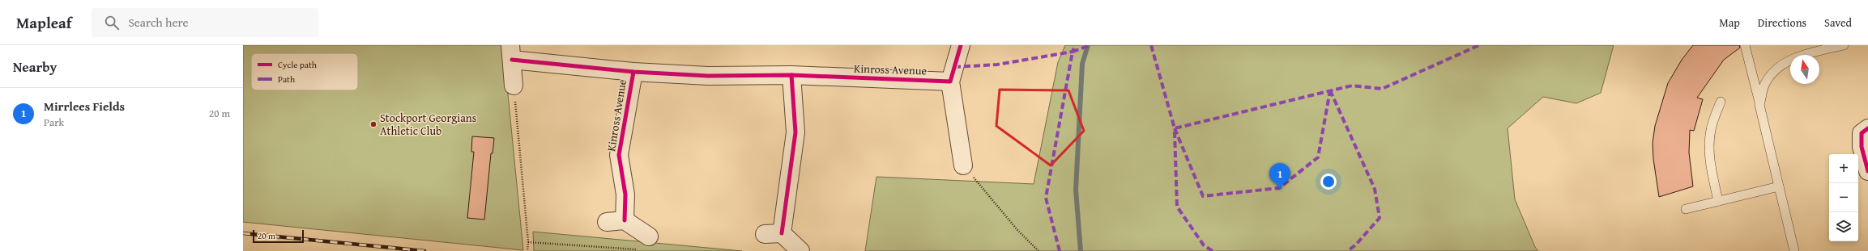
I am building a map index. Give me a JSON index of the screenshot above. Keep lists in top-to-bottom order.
{
  "streets": {
    "street": ["Kinross Avenue"]
  },
  "places": ["Stockport Georgians Athletic Club"],
  "legend": ["Cycle path", "Path"],
  "scale_bar": "20 m",
  "north": "top",
  "page": {
    "header": "Mapleaf",
    "search": "Search here",
    "nav": ["Map", "Directions", "Saved"],
    "heading": "Nearby",
    "list": [
      {
        "mark": "1",
        "name": "Mirrlees Fields",
        "note": "Park",
        "value": "20 m"
      }
    ],
    "map_buttons": ["+", "−"],
    "pins": "1",
    "scale": "20 m"
  }
}
